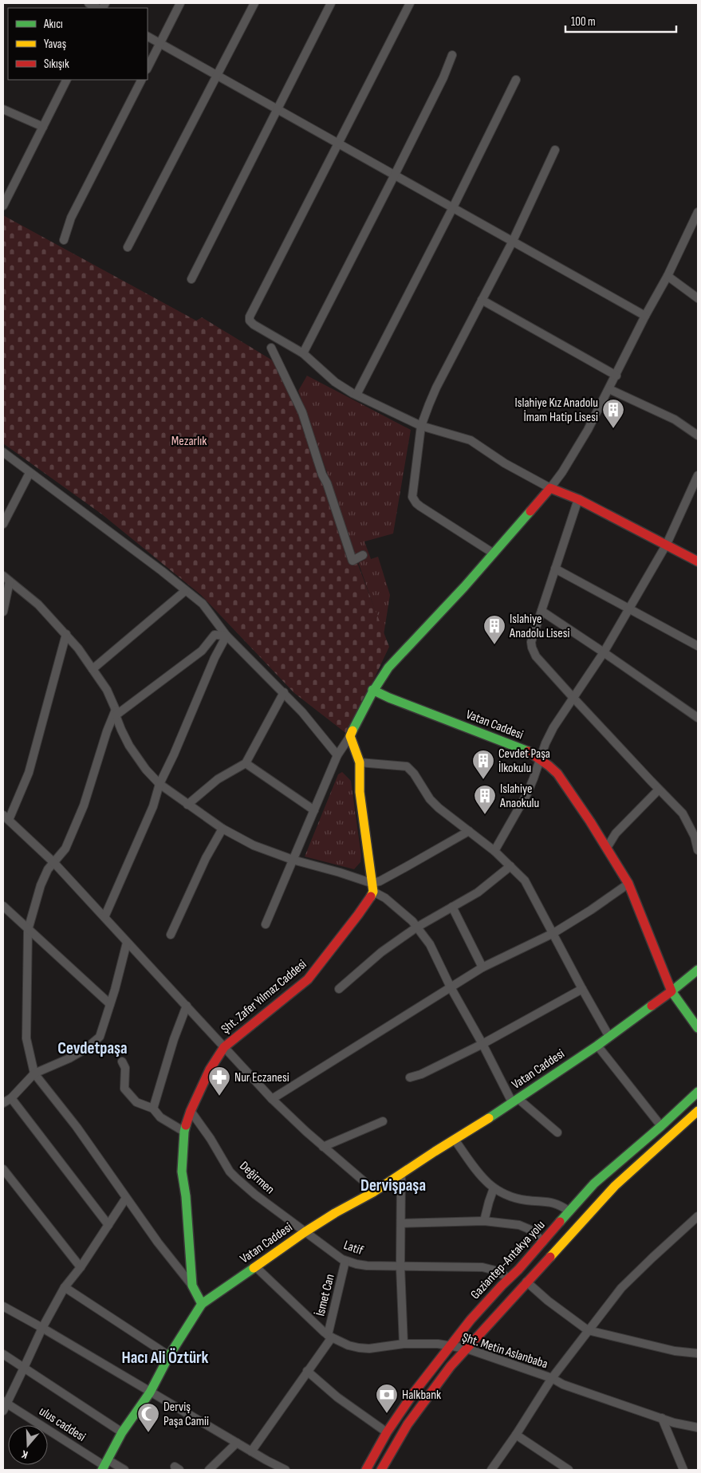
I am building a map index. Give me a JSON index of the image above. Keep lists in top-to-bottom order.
{
  "streets": {
    "street": [
      "Vatan Caddesi",
      "Şht. Zafer Yılmaz Caddesi",
      "Değirmen",
      "Latif",
      "Gaziantep-Antakya yolu",
      "İsmet Can",
      "Şht. Metin Aslanbaba",
      "ulus caddesi"
    ]
  },
  "crossings": [
    ["Vatan Caddesi", "Değirmen"],
    ["Vatan Caddesi", "Latif"],
    ["Vatan Caddesi", "Şht. Metin Aslanbaba"],
    ["Vatan Caddesi", "ulus caddesi"],
    ["Şht. Zafer Yılmaz Caddesi", "Değirmen"],
    ["Değirmen", "Latif"],
    ["Latif", "Gaziantep-Antakya yolu"],
    ["Latif", "İsmet Can"],
    ["Gaziantep-Antakya yolu", "Şht. Metin Aslanbaba"],
    ["İsmet Can", "Şht. Metin Aslanbaba"]
  ],
  "districts": ["Cevdetpaşa", "Dervişpaşa", "Hacı Ali Öztürk"],
  "parks": ["Mezarlık"],
  "places": {
    "building": [
      "Islahiye Kız Anadolu İmam Hatip Lisesi",
      "Islahiye Anadolu Lisesi",
      "Cevdet Paşa İlkokulu",
      "Islahiye Anaokulu"
    ],
    "pharmacy": ["Nur Eczanesi"],
    "bank": ["Halkbank"],
    "mosque": ["Derviş Paşa Camii"]
  },
  "legend": ["Akıcı", "Yavaş", "Sıkışık"],
  "scale_bar": "100 m",
  "north": "bottom"
}
